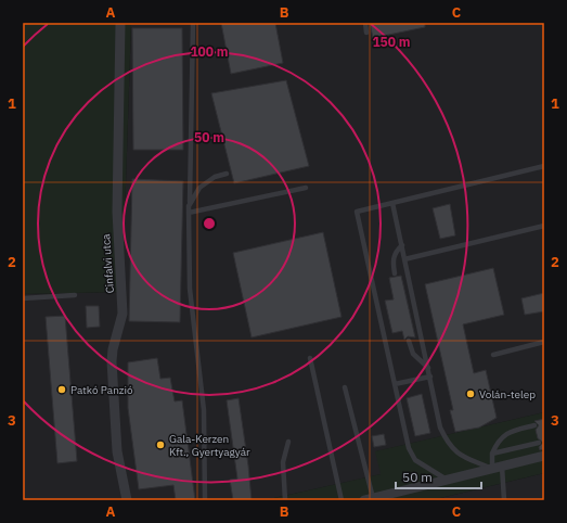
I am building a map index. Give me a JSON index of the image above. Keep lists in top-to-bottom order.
{
  "streets": {
    "street": ["Cinfalvi utca"]
  },
  "places": ["Patkó Panzió", "Volán-telep", "Gala-Kerzen Kft., Gyertyagyár"],
  "scale_bar": "50 m",
  "grid": {
    "columns": ["A", "B", "C"],
    "rows": ["1", "2", "3"]
  },
  "rings": ["150 m", "100 m", "50 m"]
}
